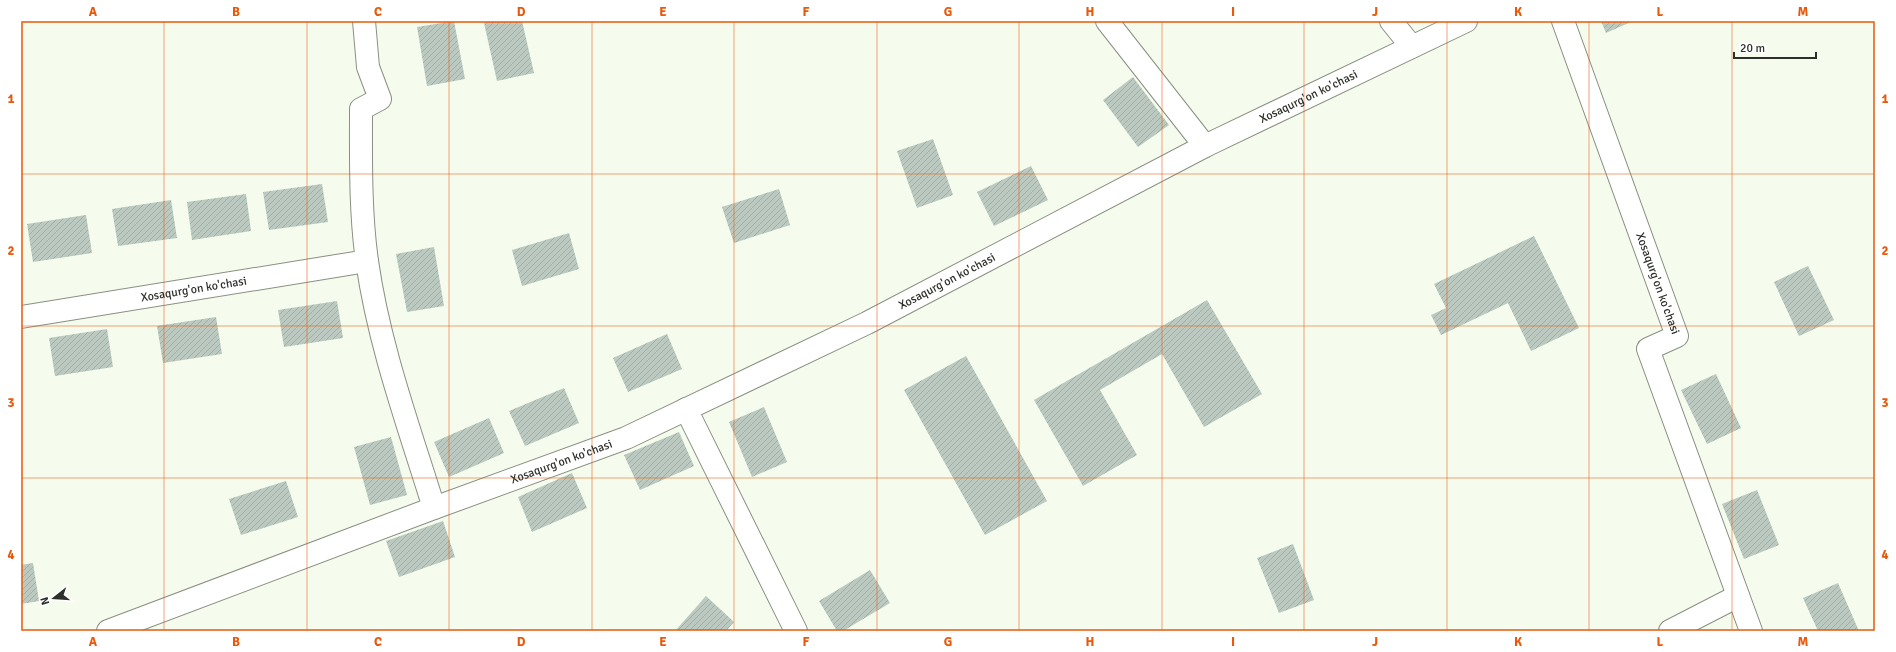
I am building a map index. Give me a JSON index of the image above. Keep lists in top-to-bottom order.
{
  "streets": {
    "street": ["Xosaqurg'on ko'chasi"]
  },
  "scale_bar": "20 m",
  "north": "left",
  "grid": {
    "columns": [
      "A",
      "B",
      "C",
      "D",
      "E",
      "F",
      "G",
      "H",
      "I",
      "J",
      "K",
      "L",
      "M"
    ],
    "rows": [
      "1",
      "2",
      "3",
      "4"
    ]
  }
}
